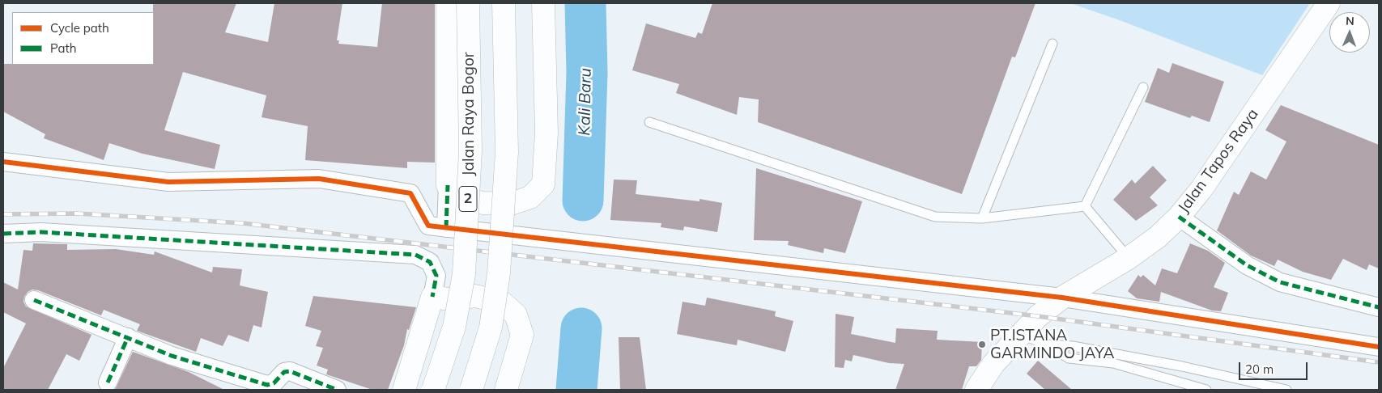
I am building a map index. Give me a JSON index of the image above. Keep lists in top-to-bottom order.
{
  "streets": {
    "main road": ["Jalan Raya Bogor", "Jalan Tapos Raya", "2"]
  },
  "water": ["Kali Baru"],
  "places": ["PT.ISTANA GARMINDO JAYA"],
  "legend": ["Cycle path", "Path"],
  "scale_bar": "20 m",
  "north": "top"
}
